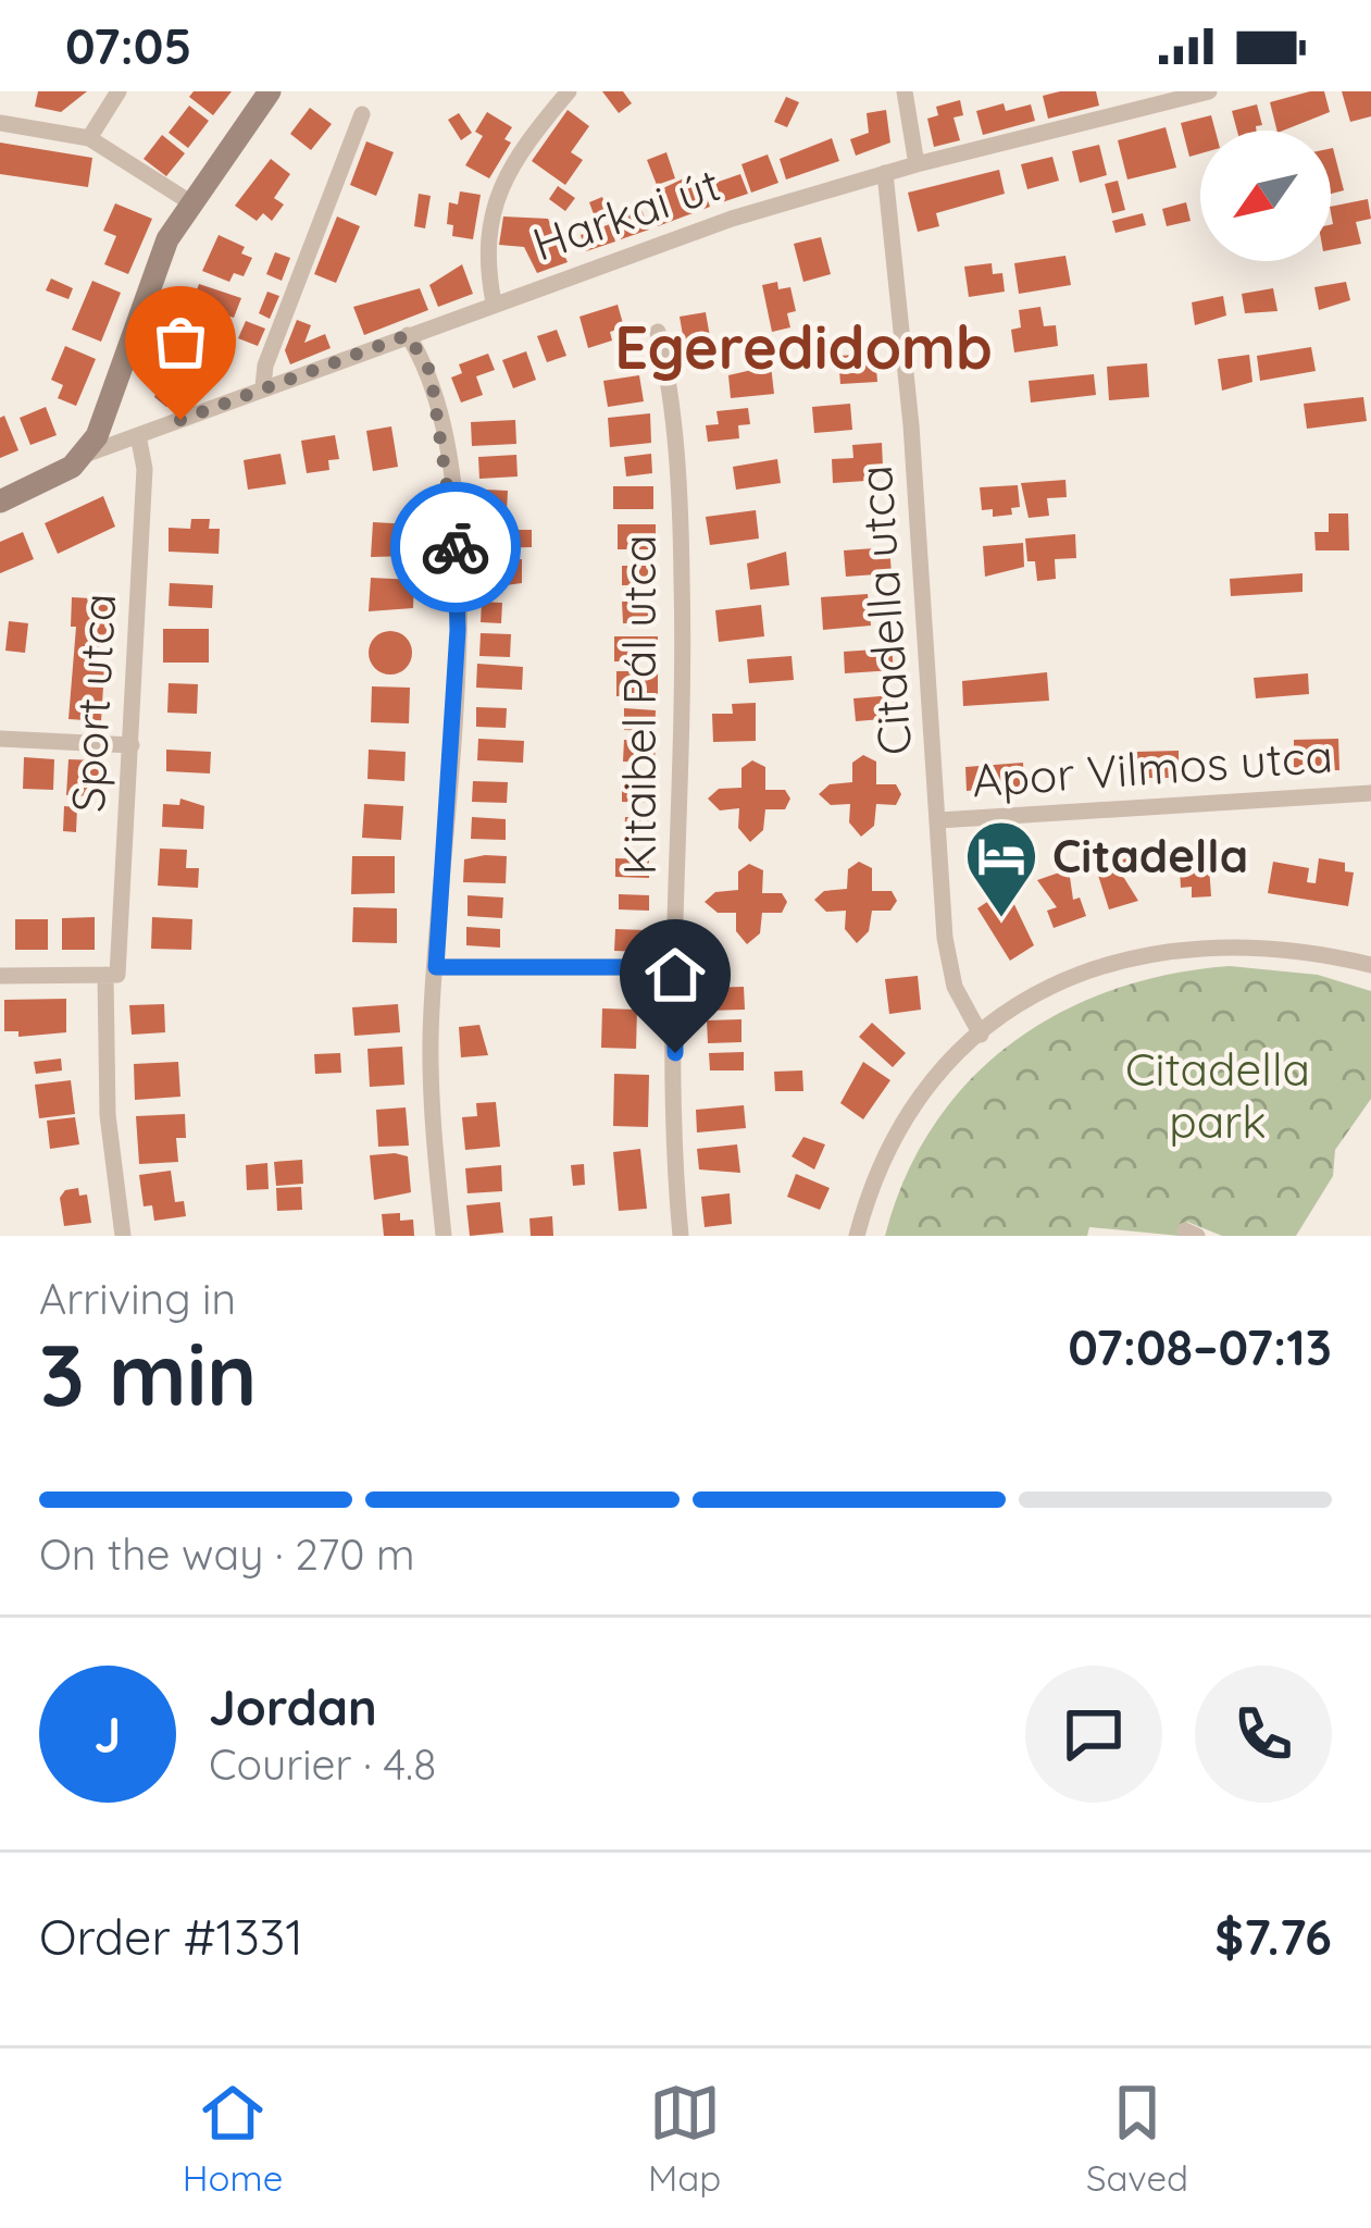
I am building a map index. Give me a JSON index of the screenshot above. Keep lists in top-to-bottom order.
{
  "streets": {
    "street": [
      "Harkai út",
      "Citadella utca",
      "Sport utca",
      "Kitaibel Pál utca",
      "Apor Vilmos utca"
    ]
  },
  "crossings": [
    ["Harkai út", "Citadella utca"],
    ["Harkai út", "Sport utca"],
    ["Citadella utca", "Apor Vilmos utca"]
  ],
  "districts": ["Egeredidomb"],
  "parks": ["Citadella park"],
  "places": {
    "hotel": ["Citadella"]
  },
  "north": "bottom left",
  "page": {
    "status": "07:05",
    "heading": ["3 min", "Arriving in", "07:08–07:13"],
    "panel": [
      "Jordan",
      "Courier · 4.8",
      "Order #1331",
      "$7.76"
    ],
    "bar": "On the way · 270 m",
    "round": "J",
    "tabs": ["Home", "Map", "Saved"]
  }
}
